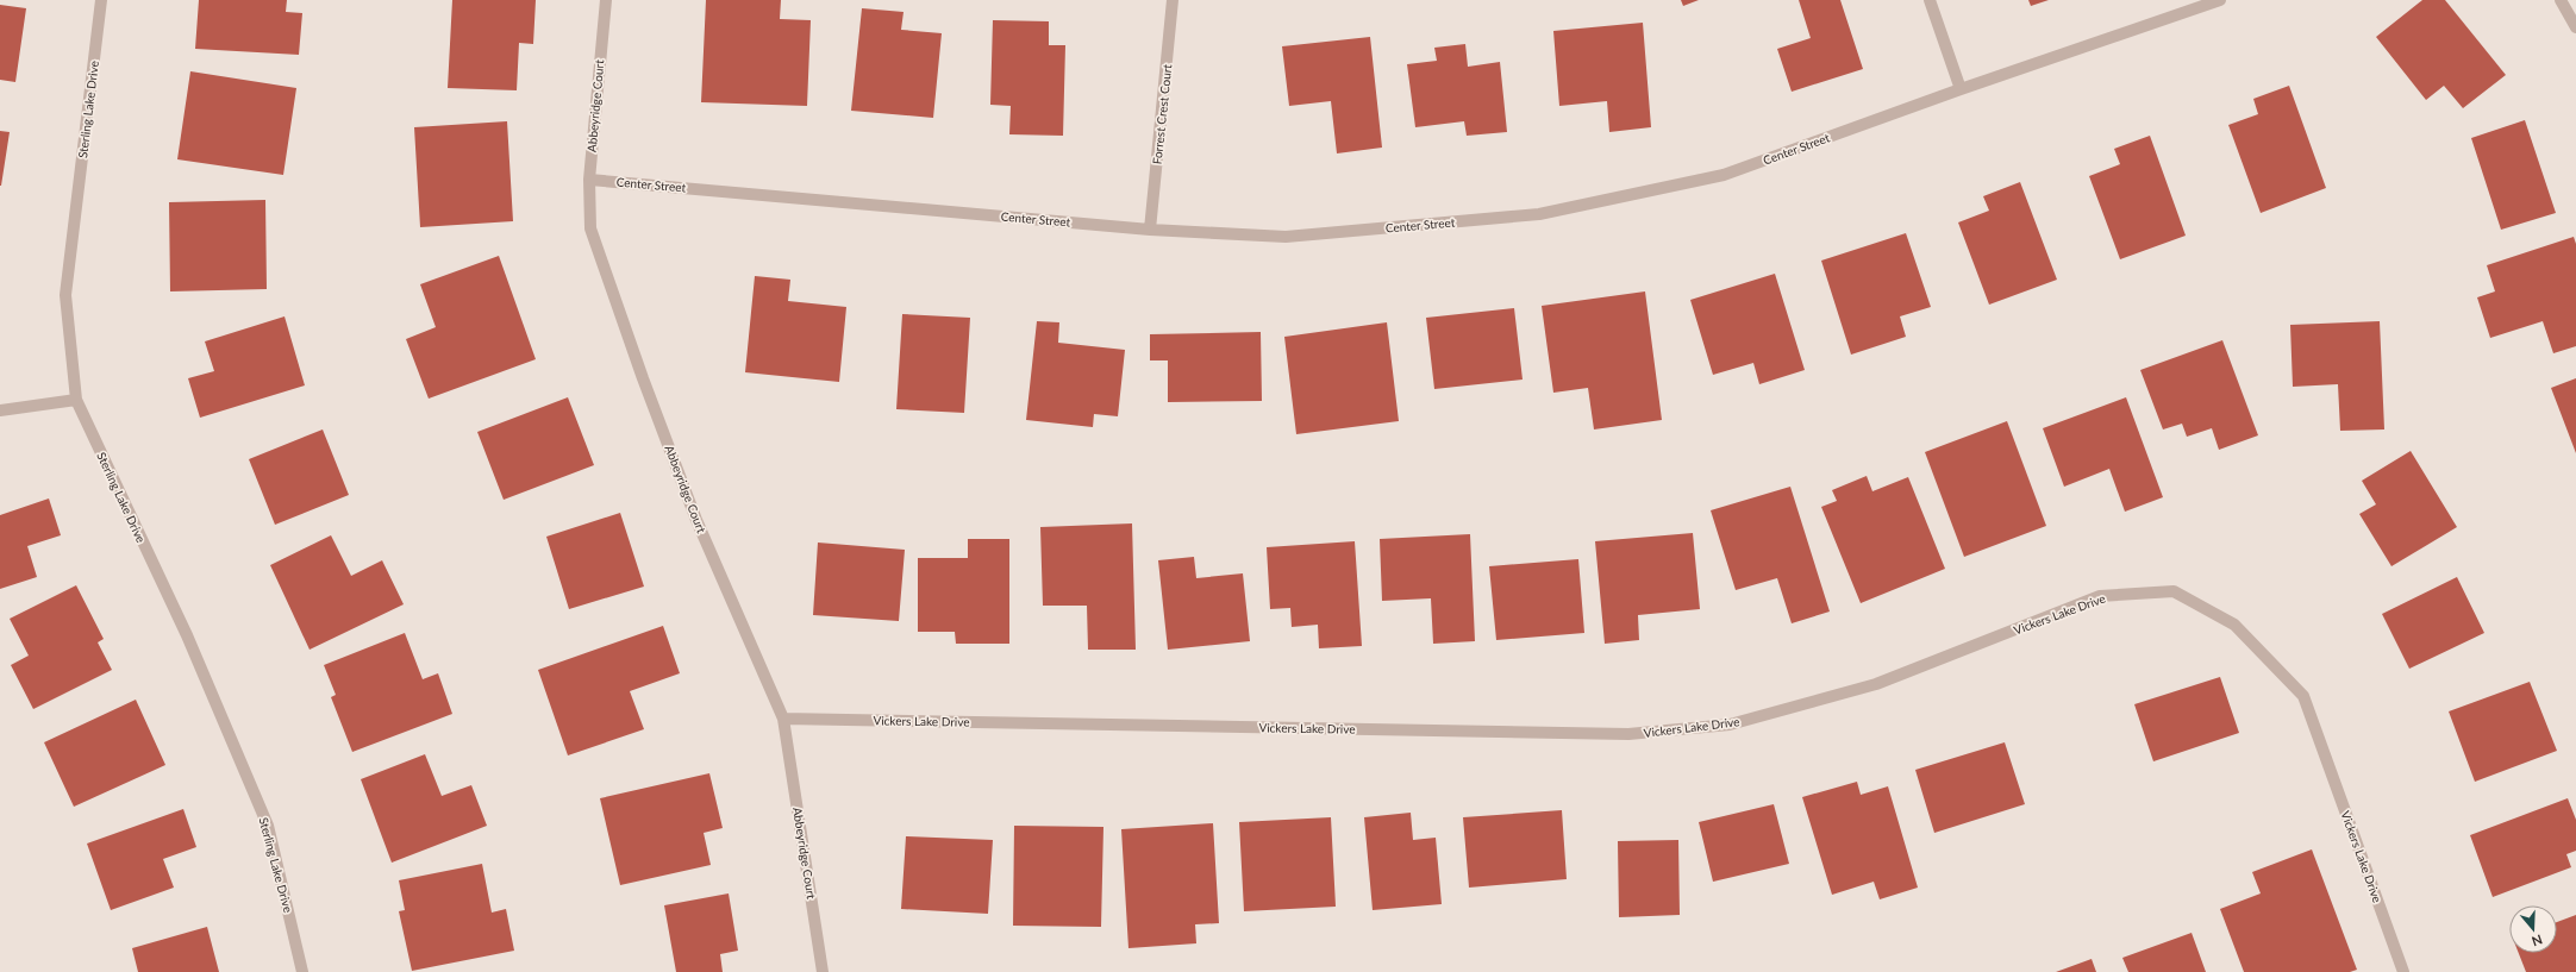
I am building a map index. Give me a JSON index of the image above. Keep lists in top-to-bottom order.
{
  "streets": {
    "street": [
      "Abbeyridge Court",
      "Sterling Lake Drive",
      "Forrest Crest Court",
      "Center Street",
      "Vickers Lake Drive"
    ]
  },
  "crossings": [
    ["Abbeyridge Court", "Center Street"],
    ["Abbeyridge Court", "Vickers Lake Drive"],
    ["Forrest Crest Court", "Center Street"]
  ],
  "north": "bottom"
}
